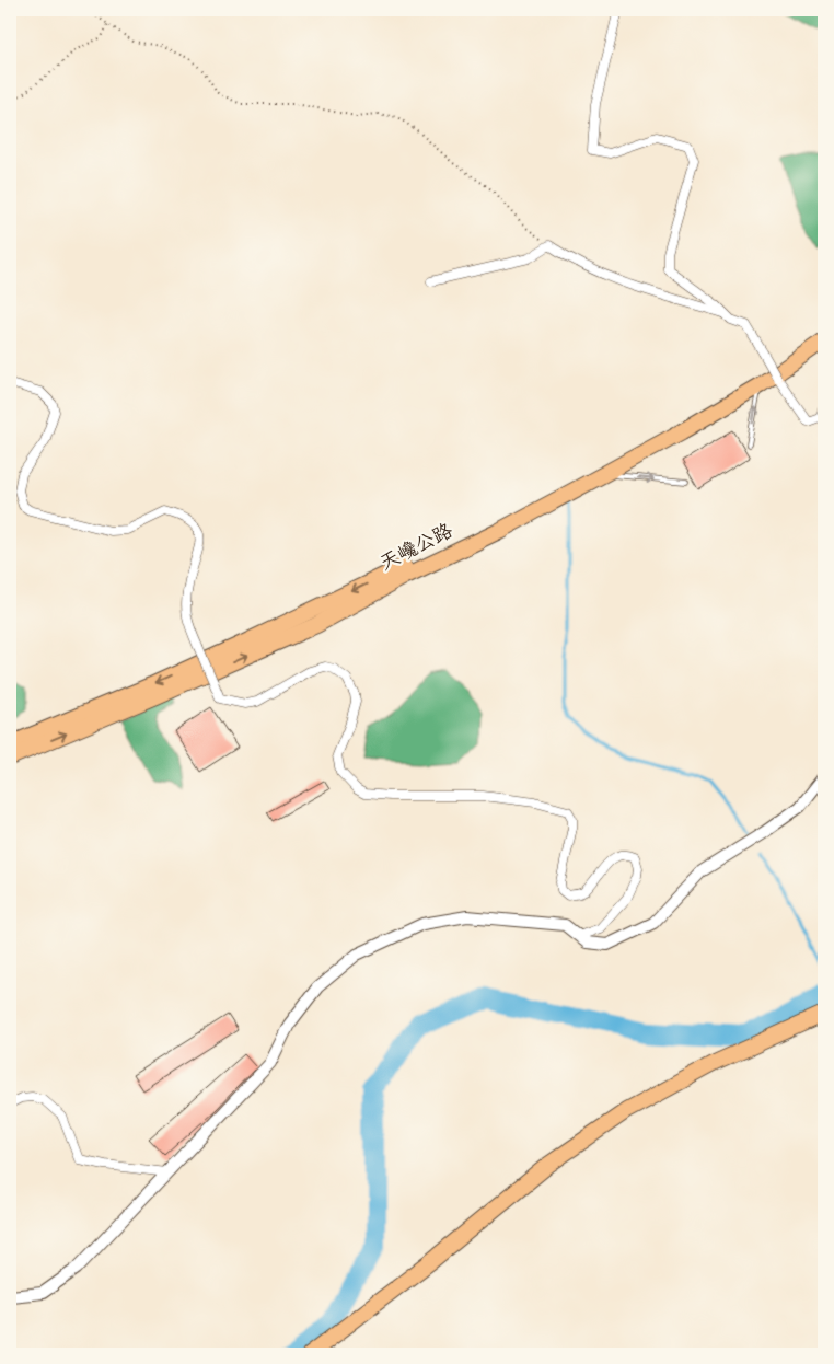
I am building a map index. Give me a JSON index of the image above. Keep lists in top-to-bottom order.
{
  "streets": {
    "highway": ["天巉公路"]
  }
}
